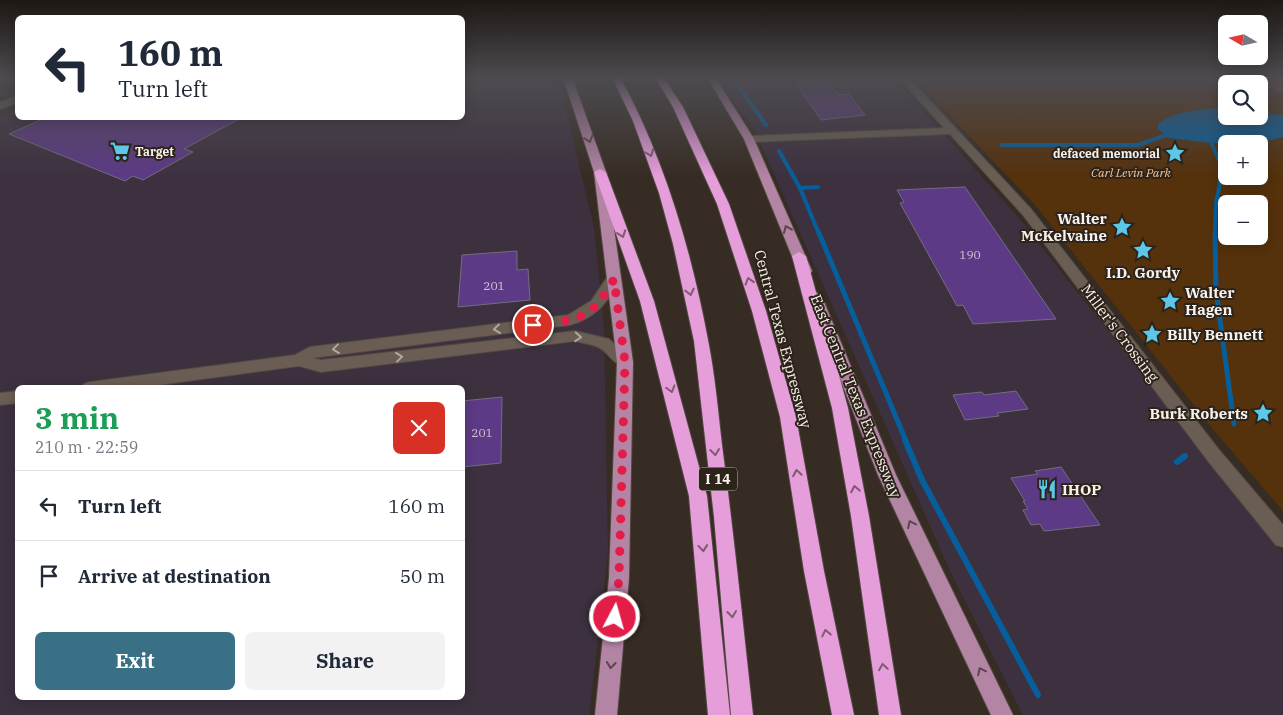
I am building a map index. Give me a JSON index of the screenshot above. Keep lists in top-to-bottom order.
{
  "streets": {
    "highway": ["Central Texas Expressway", "I 14"],
    "main road": ["East Central Texas Expressway"],
    "street": ["Miller's Crossing"]
  },
  "one_way": ["East Central Texas Expressway"],
  "parks": ["Carl Levin Park"],
  "places": {
    "supermarket": ["Target"],
    "place": [
      "defaced memorial",
      "Walter McKelvaine",
      "I.D. Gordy",
      "Walter Hagen",
      "Billy Bennett",
      "Burk Roberts"
    ],
    "restaurant": ["IHOP"]
  },
  "house_numbers": ["190", "201", "201"],
  "north": "left",
  "page": {
    "map_buttons": ["+", "−"],
    "turn": ["160 m", "Turn left"],
    "heading": ["3 min", "210 m · 22:59"],
    "list": [
      {
        "name": "Turn left",
        "value": "160 m"
      },
      {
        "name": "Arrive at destination",
        "value": "50 m"
      }
    ],
    "buttons": ["Exit", "Share"]
  }
}
